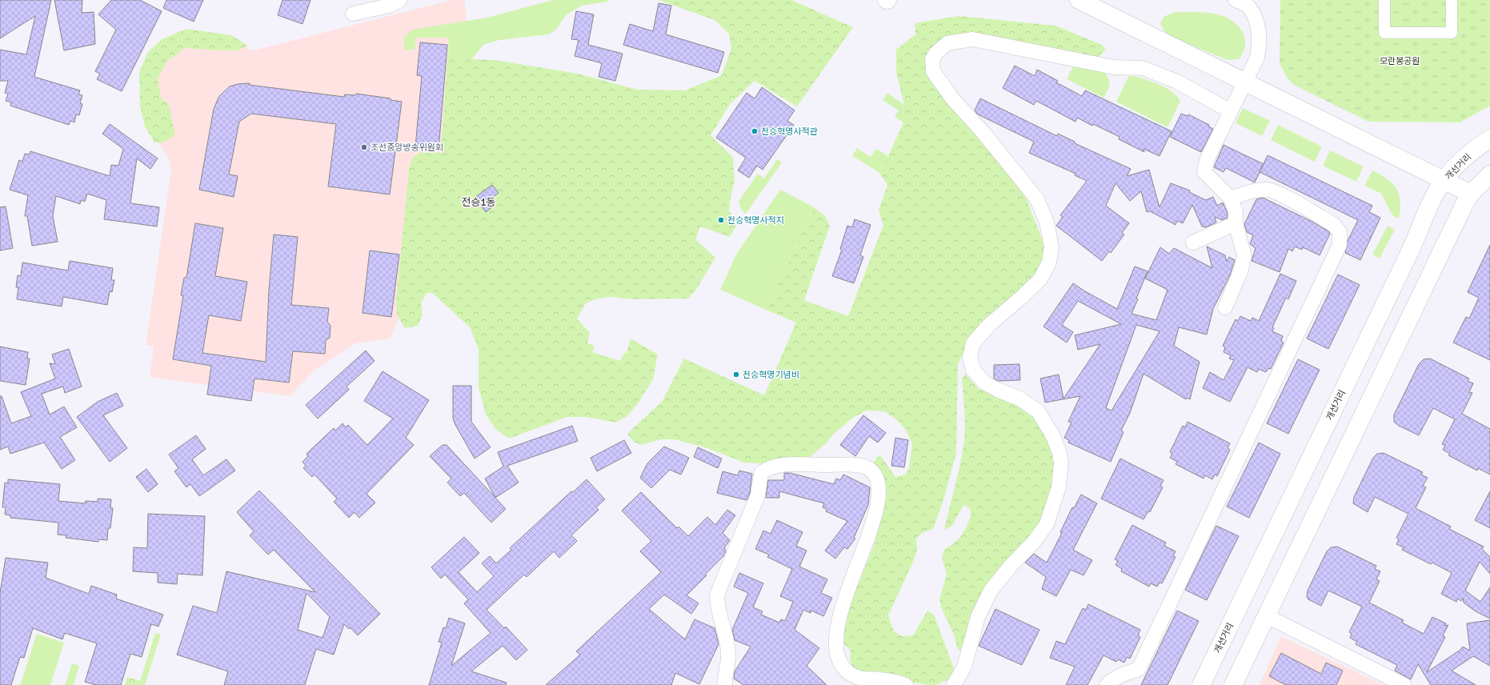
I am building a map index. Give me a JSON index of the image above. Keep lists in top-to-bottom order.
{
  "streets": {
    "main road": ["개선거리"]
  },
  "districts": ["전승1동"],
  "parks": ["모란봉공원"],
  "places": [
    "전승혁명사적관",
    "조선중앙방송위원회",
    "전승혁명사적지",
    "전승혁명기념비"
  ]
}
